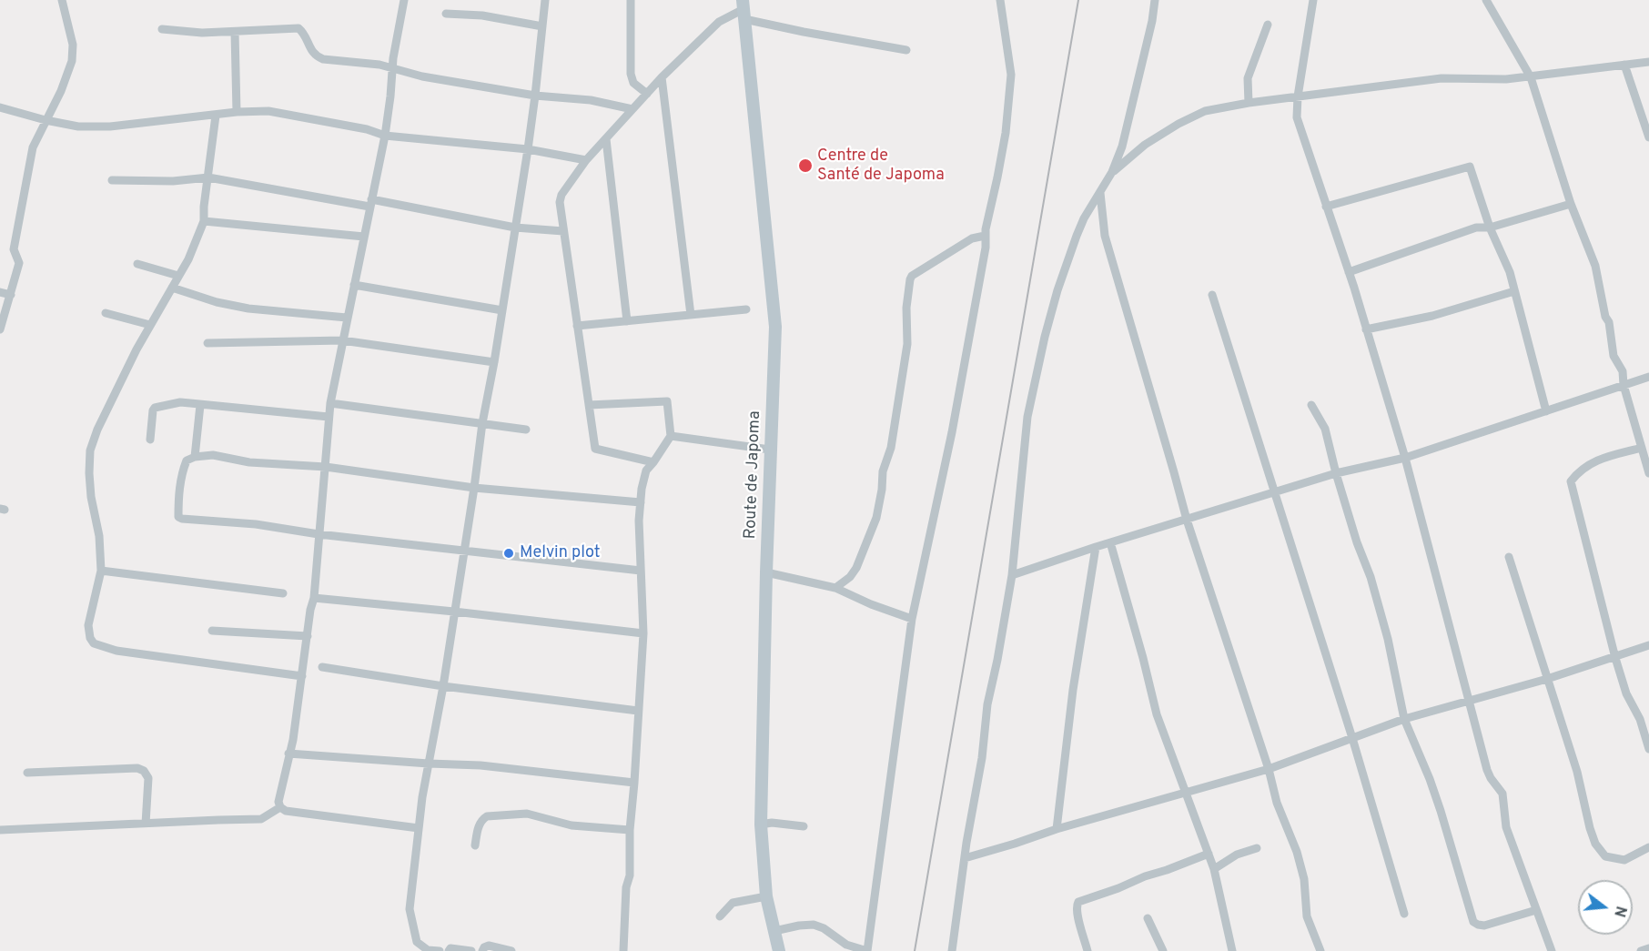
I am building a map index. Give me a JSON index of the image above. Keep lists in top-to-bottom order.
{
  "streets": {
    "street": ["Route de Japoma"]
  },
  "places": ["Centre de Santé de Japoma", "Melvin plot"],
  "north": "right"
}
